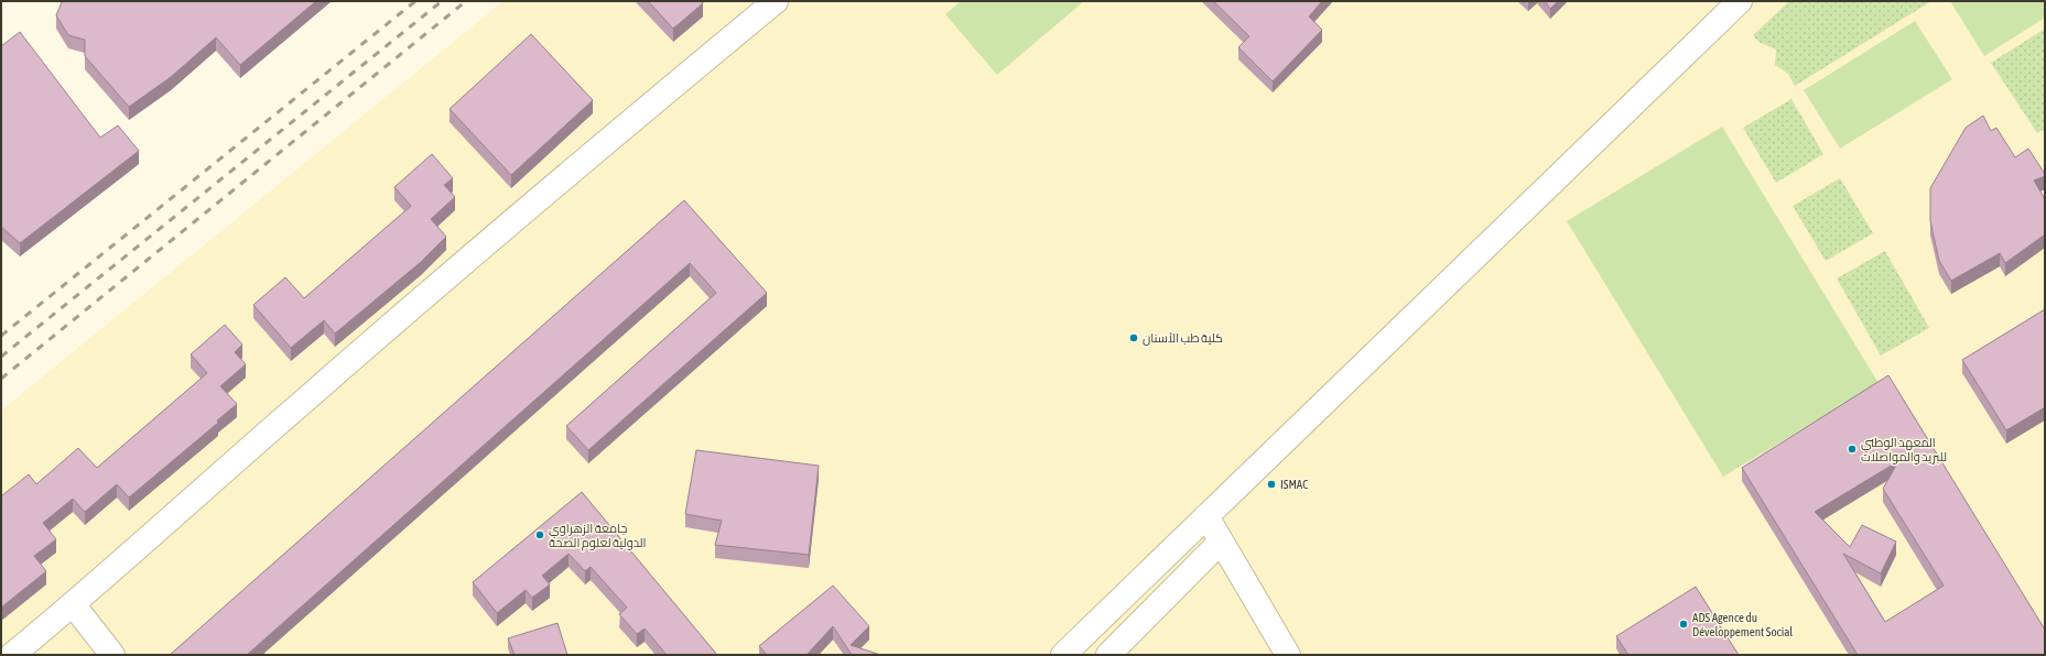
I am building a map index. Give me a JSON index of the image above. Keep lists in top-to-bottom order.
{
  "places": [
    "كلية طب الأسنان",
    "المعهد الوطني للبريد والمواصلات",
    "ISMAC",
    "جامعة الزهراوي الدولية لعلوم الصحة",
    "ADS Agence du Développement Social"
  ]
}
